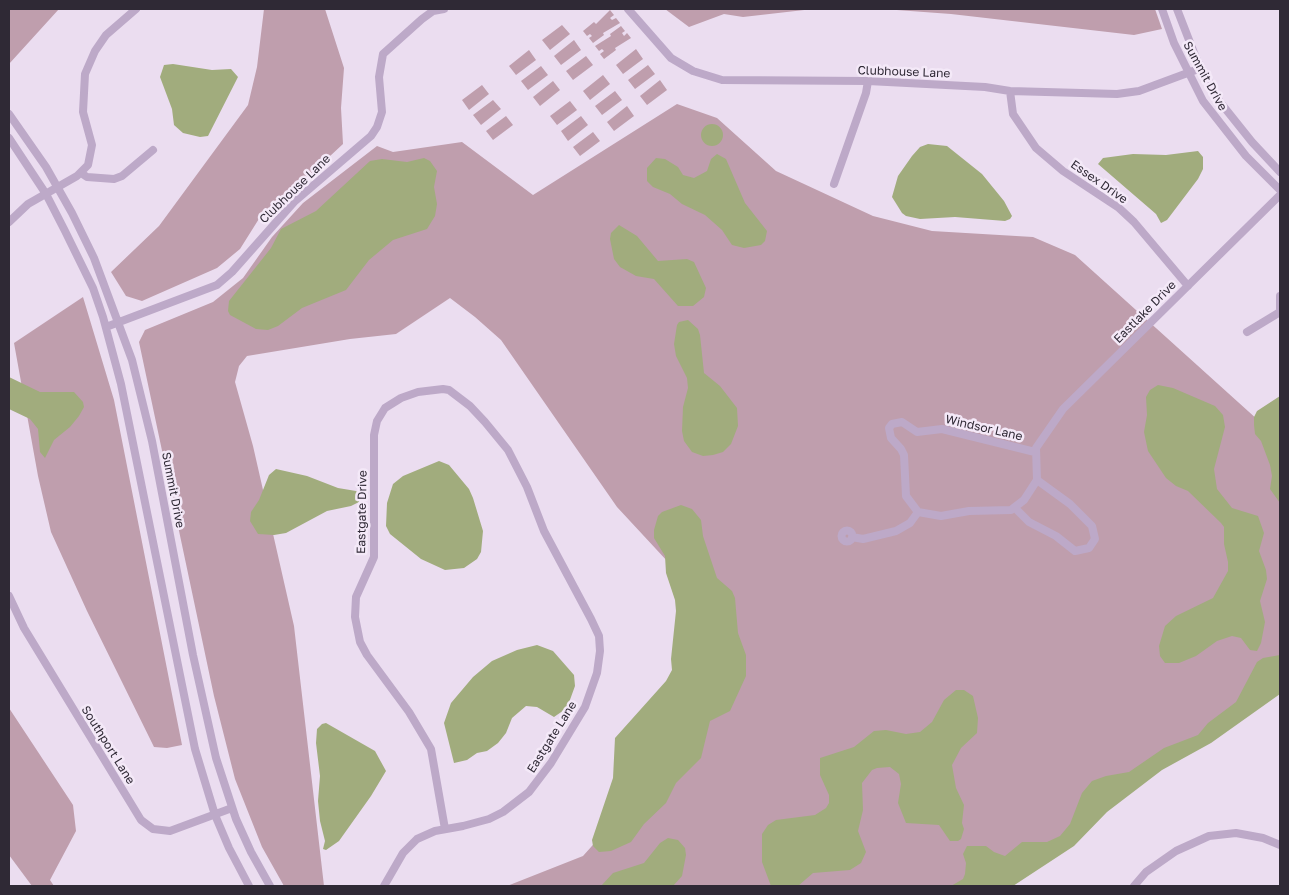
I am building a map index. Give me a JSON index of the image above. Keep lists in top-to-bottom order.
{
  "streets": {
    "street": [
      "Clubhouse Lane",
      "Summit Drive",
      "Essex Drive",
      "Eastlake Drive",
      "Windsor Lane",
      "Eastgate Drive",
      "Eastgate Lane",
      "Southport Lane"
    ]
  },
  "crossings": [
    ["Clubhouse Lane", "Summit Drive"],
    ["Clubhouse Lane", "Essex Drive"],
    ["Summit Drive", "Southport Lane"],
    ["Essex Drive", "Eastlake Drive"],
    ["Eastlake Drive", "Windsor Lane"],
    ["Eastgate Drive", "Eastgate Lane"]
  ]
}
